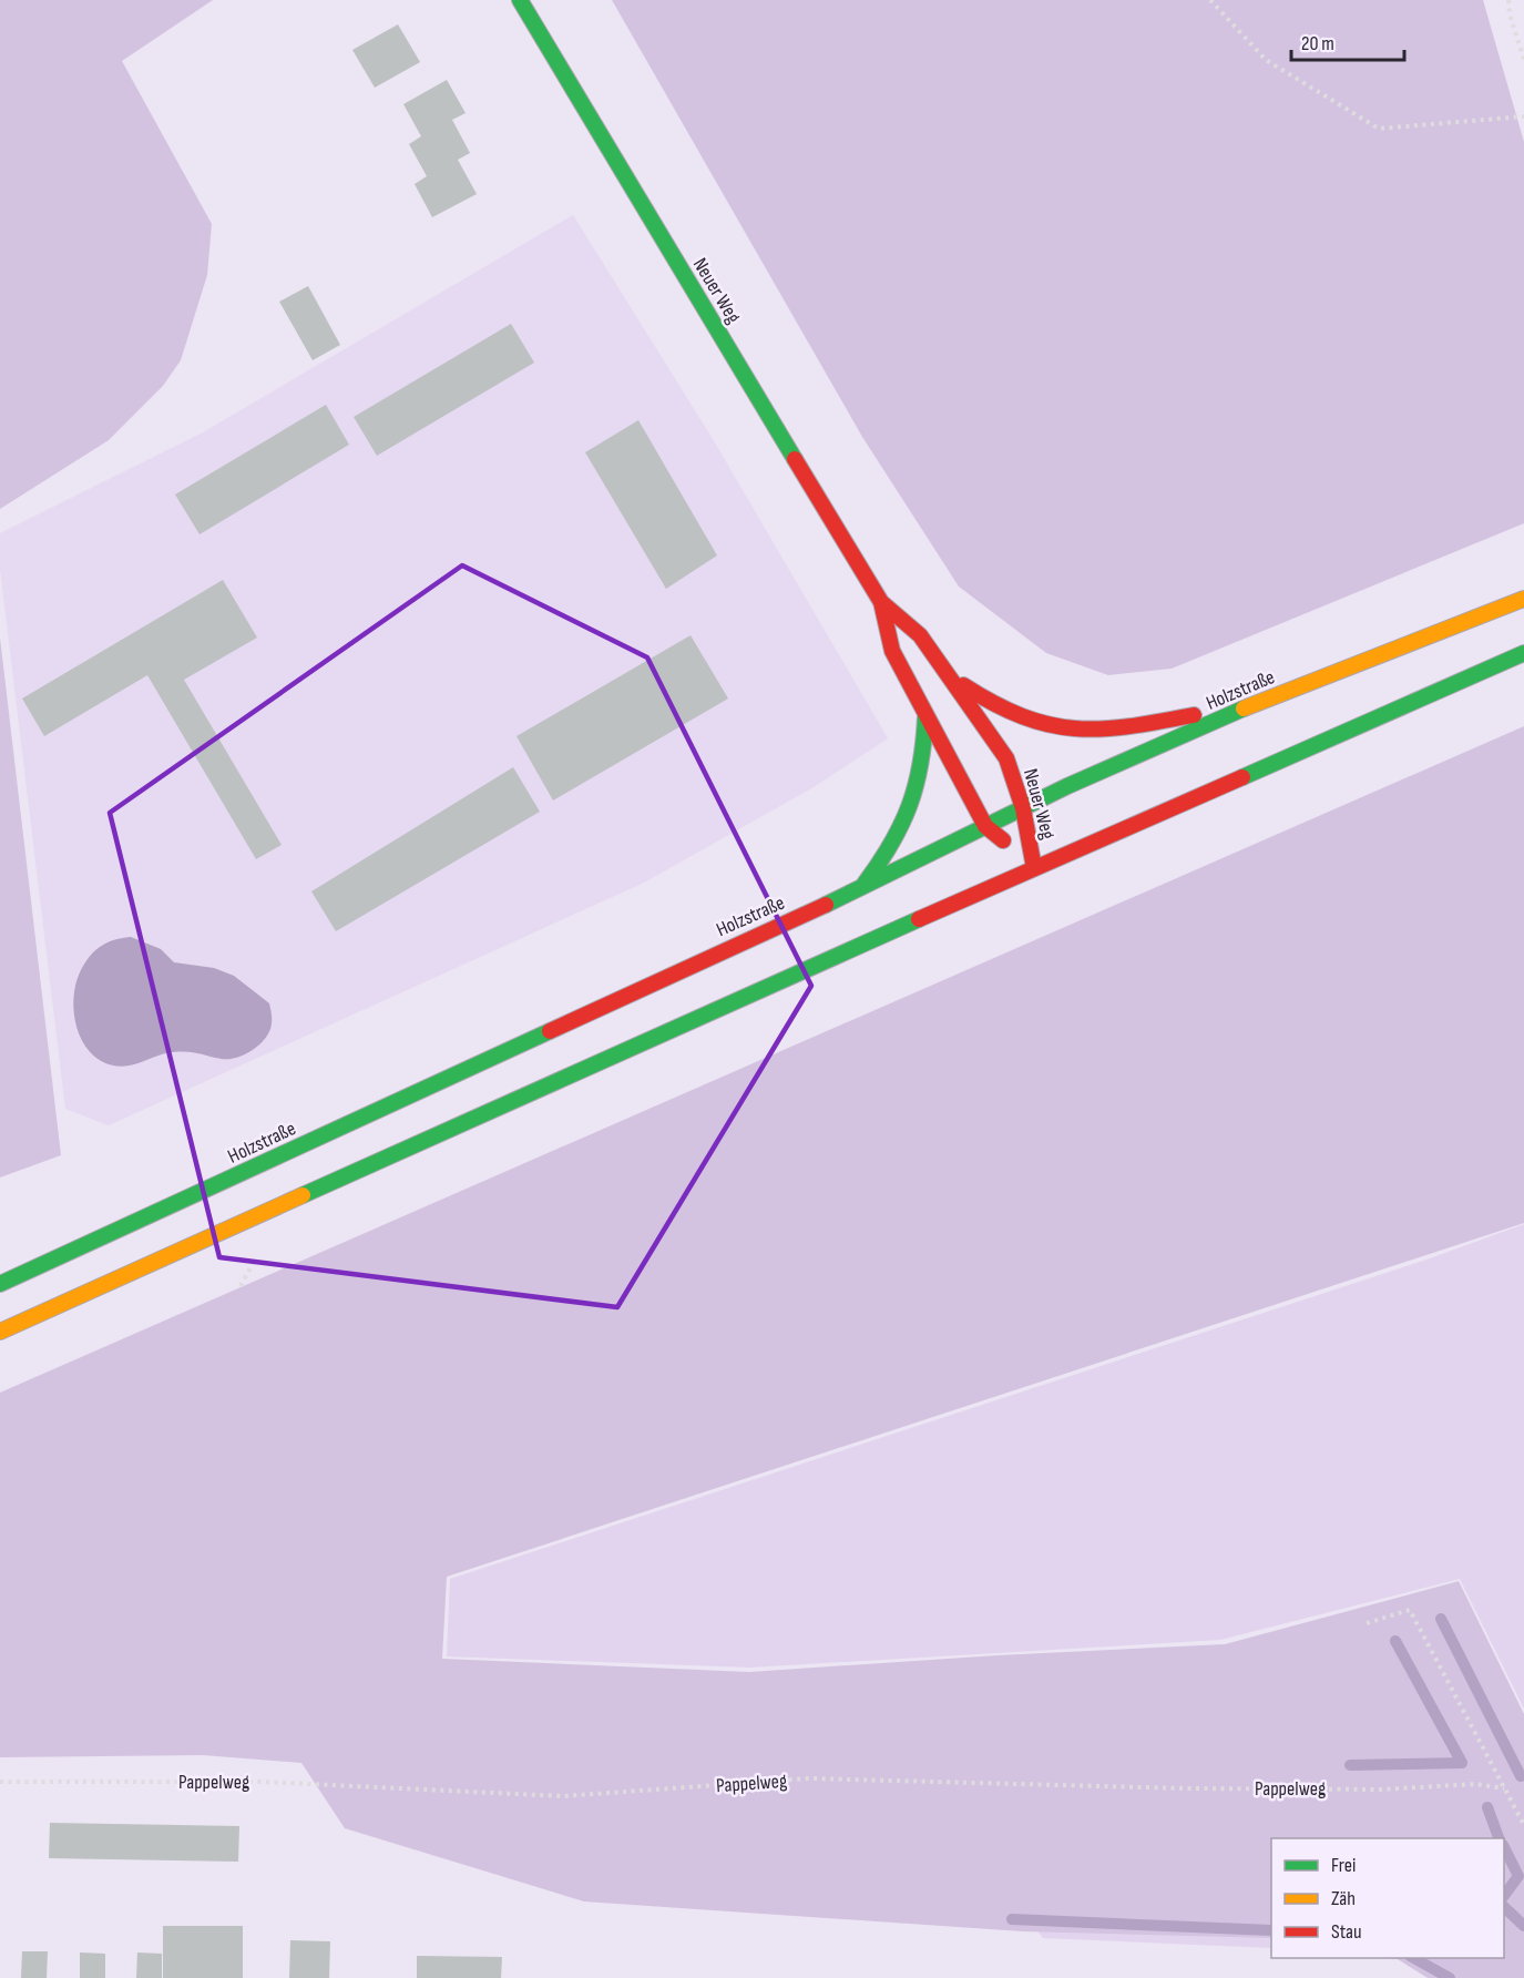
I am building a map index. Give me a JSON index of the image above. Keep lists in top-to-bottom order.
{
  "streets": {
    "main road": ["Neuer Weg", "Holzstraße"],
    "path": ["Pappelweg"]
  },
  "crossings": [
    ["Neuer Weg", "Holzstraße"]
  ],
  "legend": ["Frei", "Zäh", "Stau"],
  "scale_bar": "20 m"
}
